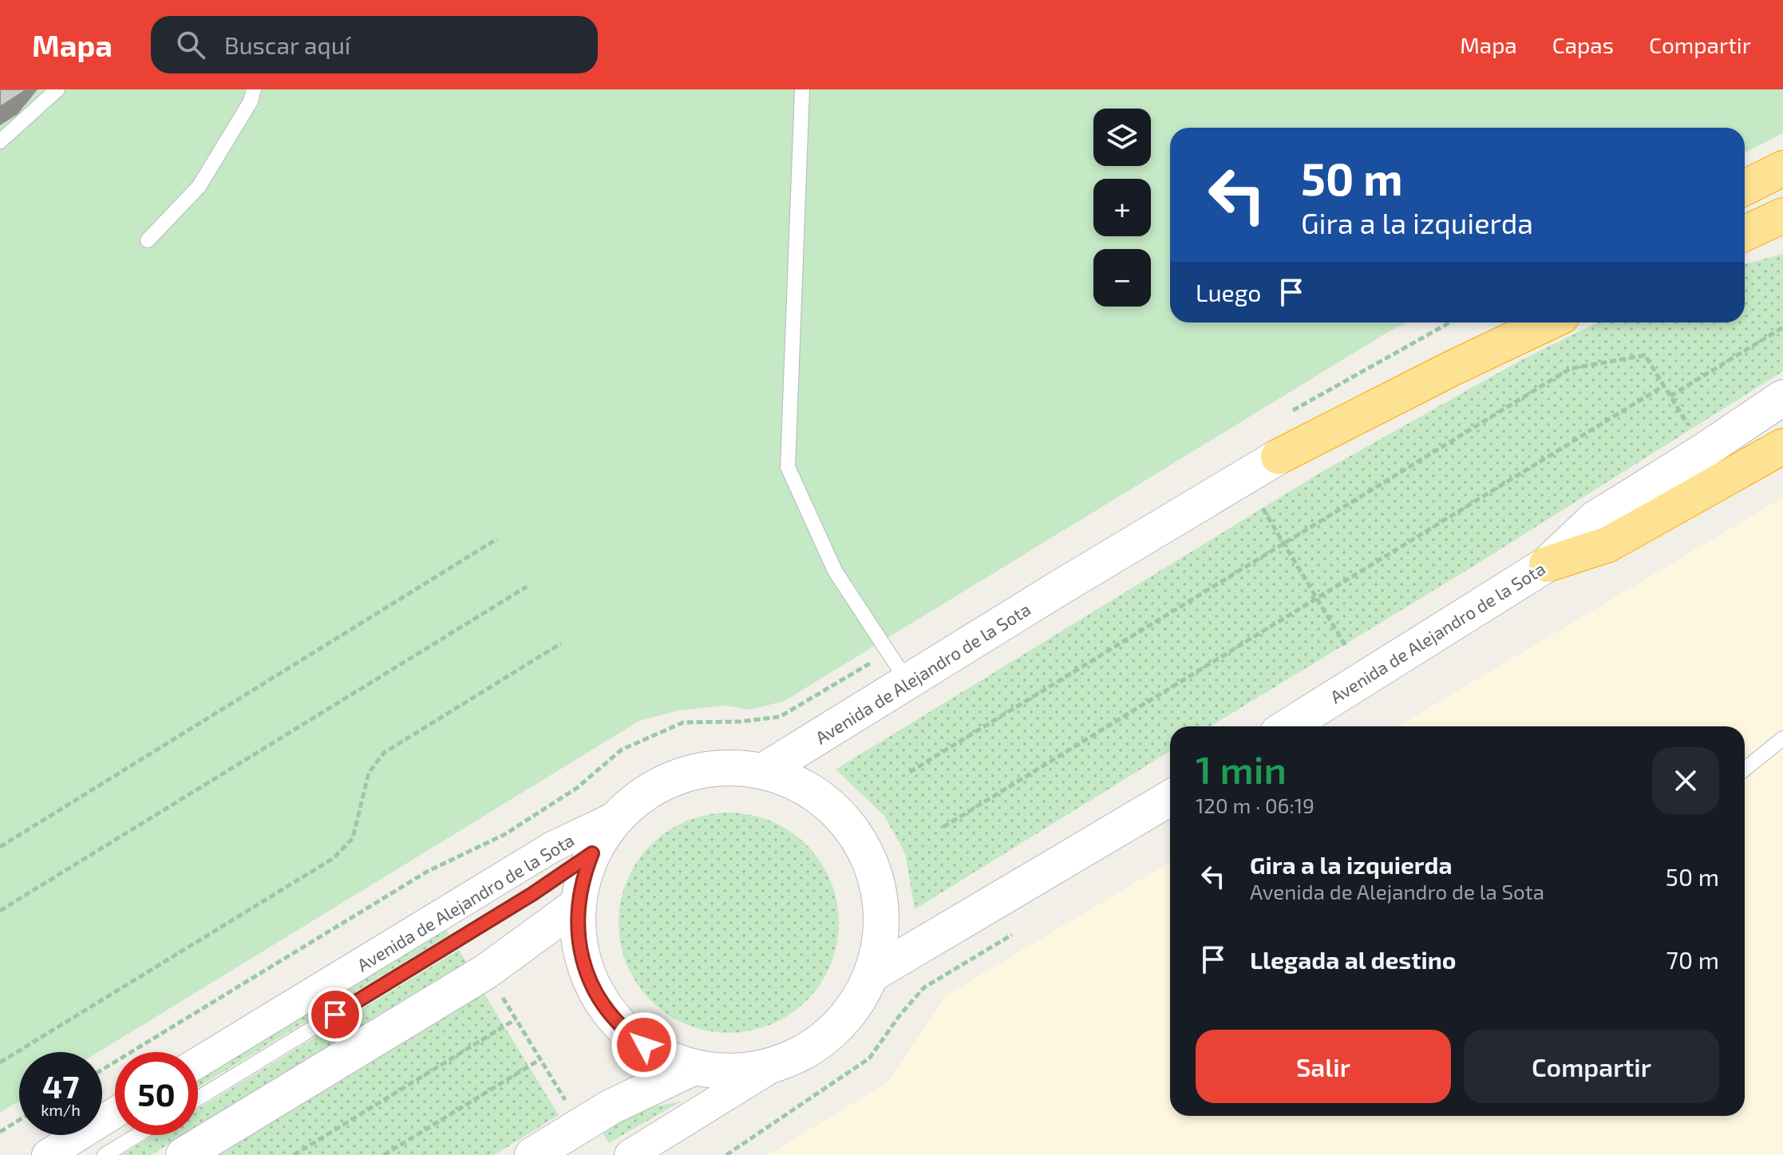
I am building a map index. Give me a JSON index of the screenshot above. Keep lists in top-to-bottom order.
{
  "streets": {
    "main road": ["Avenida de Alejandro de la Sota"]
  },
  "page": {
    "header": "Mapa",
    "search": "Buscar aquí",
    "nav": ["Mapa", "Capas", "Compartir"],
    "map_buttons": ["+", "−"],
    "turn": ["50 m", "Gira a la izquierda"],
    "then": "Luego",
    "heading": ["1 min", "120 m · 06:19"],
    "list": [
      {
        "name": "Gira a la izquierda",
        "note": "Avenida de Alejandro de la Sota",
        "value": "50 m"
      },
      {
        "name": "Llegada al destino",
        "value": "70 m"
      }
    ],
    "buttons": ["Salir", "Compartir"],
    "speed": "47 km/h",
    "limit": "50"
  }
}
